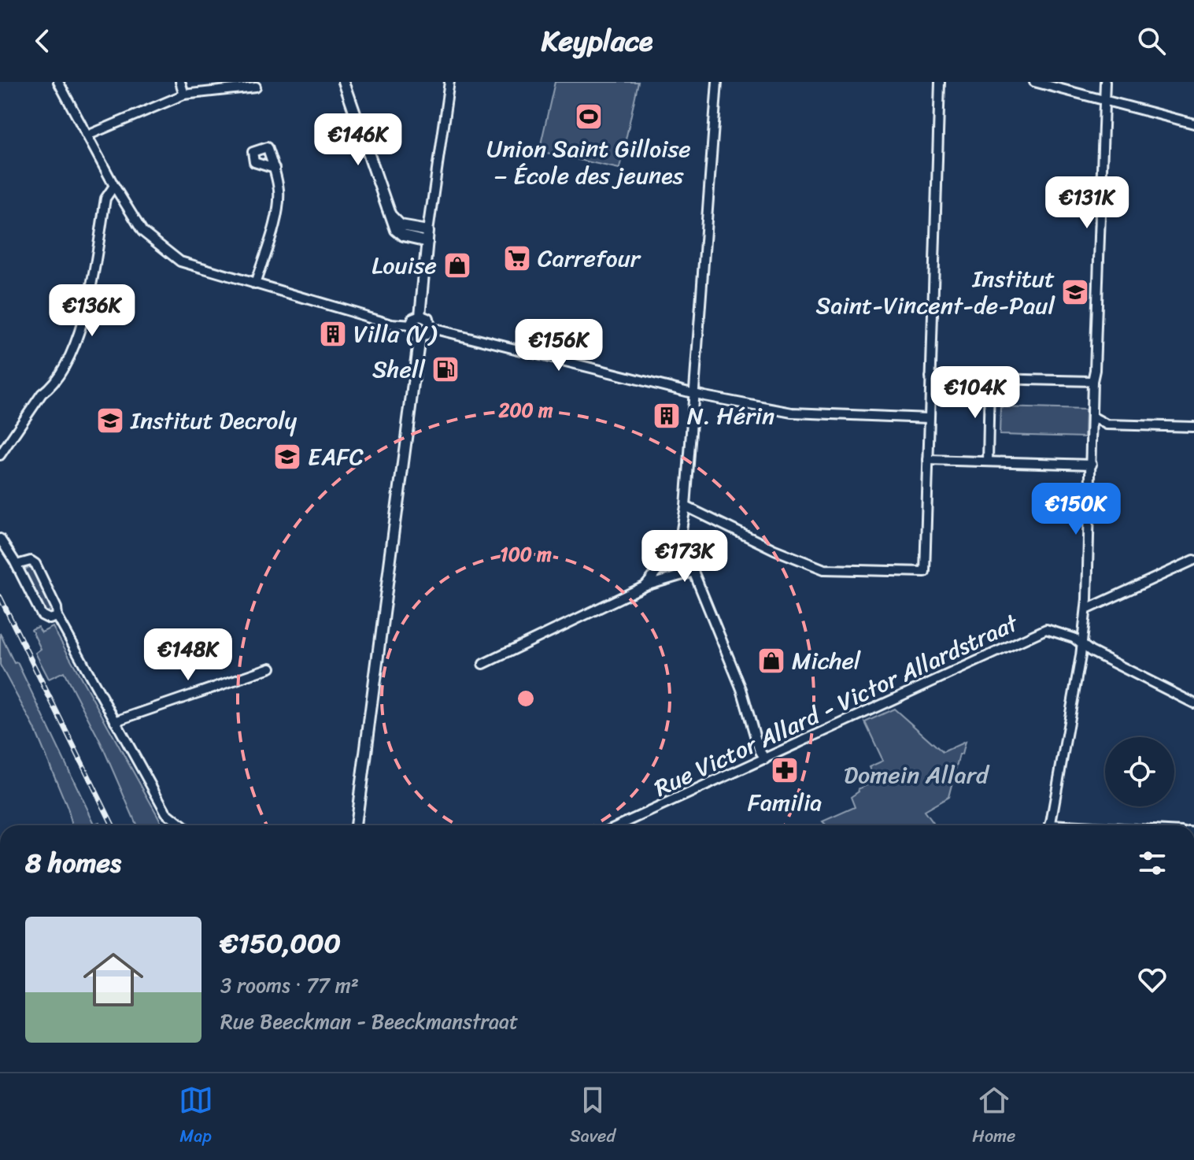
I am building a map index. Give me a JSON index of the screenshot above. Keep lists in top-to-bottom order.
{
  "streets": {
    "street": ["Rue Victor Allard - Victor Allardstraat"]
  },
  "parks": ["Domein Allard"],
  "places": {
    "sports": ["Union Saint Gilloise – École des jeunes"],
    "supermarket": ["Carrefour"],
    "shop": ["Louise", "Michel"],
    "school or university": ["Institut Saint-Vincent-de-Paul", "Institut Decroly", "EAFC"],
    "building": ["Villa (V)", "N. Hérin"],
    "fuel station": ["Shell"],
    "pharmacy": ["Familia"]
  },
  "page": {
    "header": "Keyplace",
    "price": [
      "€146K",
      "€131K",
      "€136K",
      "€156K",
      "€104K",
      "€150K",
      "€173K",
      "€148K"
    ],
    "heading": "8 homes",
    "list": [
      {
        "name": "€150,000",
        "note": "3 rooms · 77 m² · Rue Beeckman - Beeckmanstraat"
      }
    ],
    "tabs": ["Map", "Saved", "Home"]
  },
  "rings": ["200 m", "100 m"]
}
